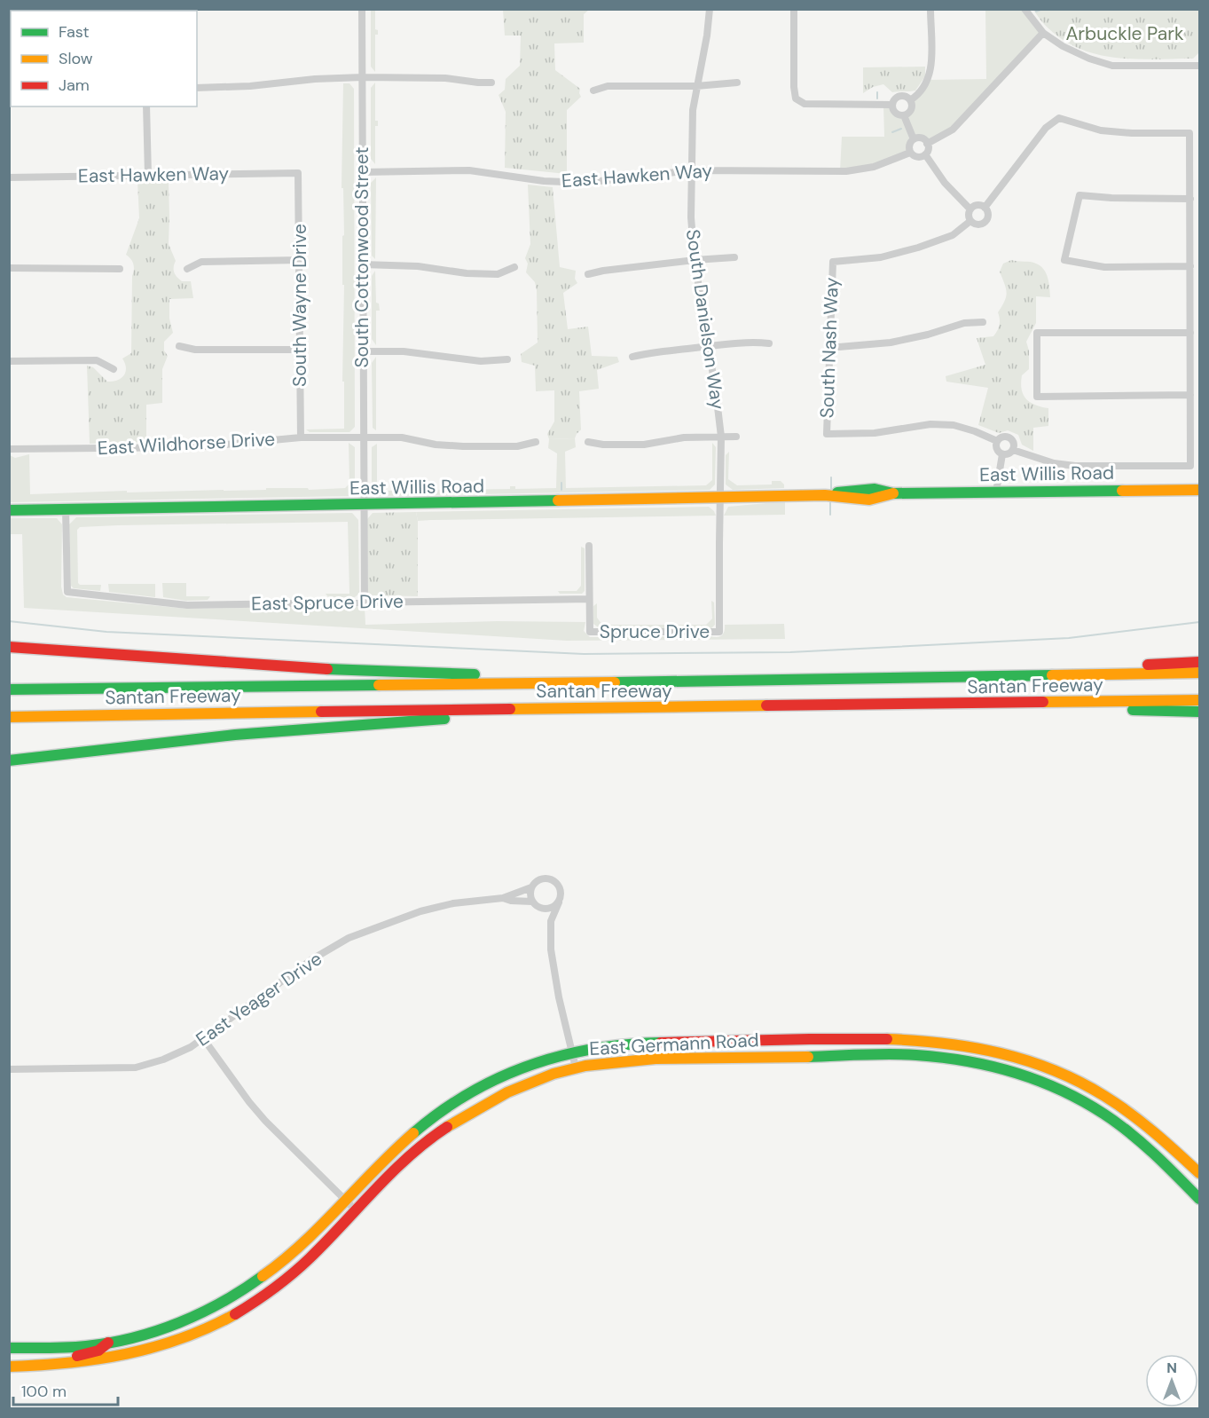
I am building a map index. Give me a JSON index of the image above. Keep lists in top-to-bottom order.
{
  "streets": {
    "main road": ["East Willis Road", "Santan Freeway", "East Germann Road"],
    "street": [
      "East Hawken Way",
      "South Cottonwood Street",
      "South Wayne Drive",
      "South Danielson Way",
      "South Nash Way",
      "East Wildhorse Drive",
      "East Spruce Drive",
      "Spruce Drive",
      "East Yeager Drive"
    ]
  },
  "crossings": [
    ["East Hawken Way", "South Cottonwood Street"],
    ["East Hawken Way", "South Wayne Drive"],
    ["East Hawken Way", "South Danielson Way"],
    ["South Cottonwood Street", "East Wildhorse Drive"],
    ["South Cottonwood Street", "East Willis Road"],
    ["South Cottonwood Street", "East Spruce Drive"],
    ["South Wayne Drive", "East Wildhorse Drive"],
    ["South Danielson Way", "East Willis Road"],
    ["South Danielson Way", "Spruce Drive"],
    ["East Willis Road", "East Spruce Drive"],
    ["East Spruce Drive", "Spruce Drive"]
  ],
  "parks": ["Arbuckle Park"],
  "legend": ["Fast", "Slow", "Jam"],
  "scale_bar": "100 m",
  "north": "top"
}
